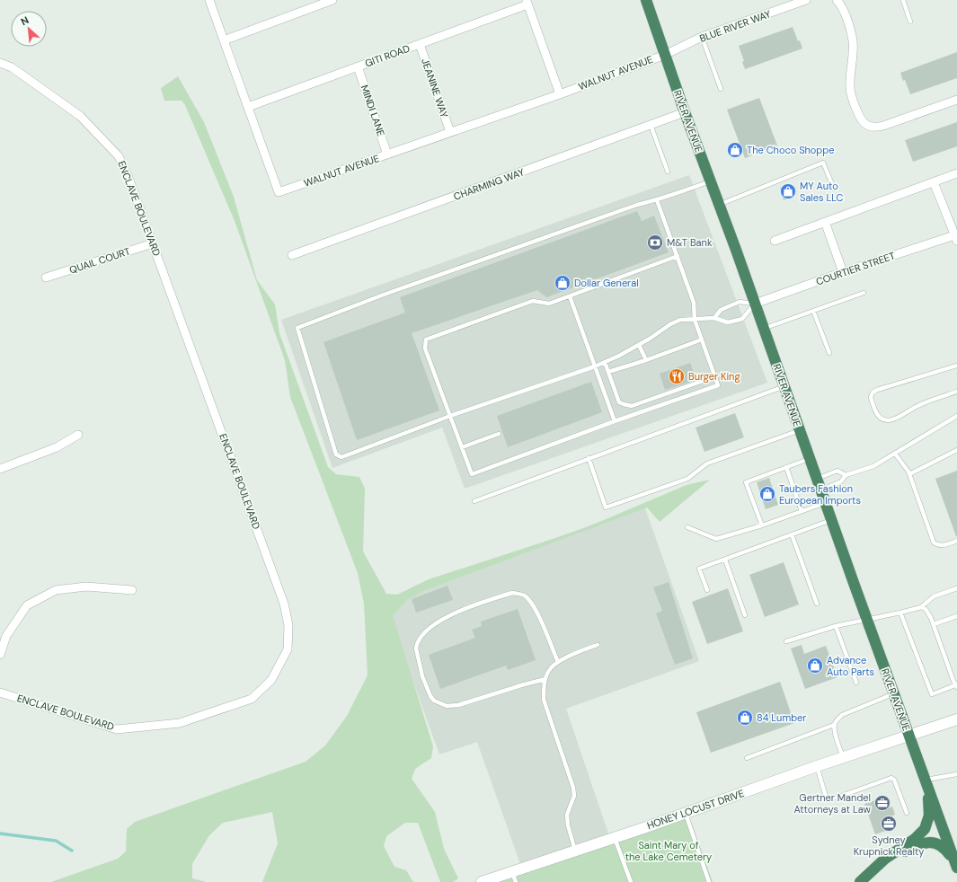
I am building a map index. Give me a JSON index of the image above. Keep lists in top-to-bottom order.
{
  "streets": {
    "highway": ["RIVER AVENUE"],
    "street": [
      "BLUE RIVER WAY",
      "GITI ROAD",
      "WALNUT AVENUE",
      "JEANINE WAY",
      "MINDI LANE",
      "CHARMING WAY",
      "ENCLAVE BOULEVARD",
      "QUAIL COURT",
      "COURTIER STREET",
      "HONEY LOCUST DRIVE"
    ]
  },
  "crossings": [
    ["BLUE RIVER WAY", "WALNUT AVENUE"],
    ["BLUE RIVER WAY", "RIVER AVENUE"],
    ["GITI ROAD", "WALNUT AVENUE"],
    ["GITI ROAD", "JEANINE WAY"],
    ["GITI ROAD", "MINDI LANE"],
    ["WALNUT AVENUE", "JEANINE WAY"],
    ["WALNUT AVENUE", "MINDI LANE"],
    ["WALNUT AVENUE", "RIVER AVENUE"],
    ["RIVER AVENUE", "CHARMING WAY"],
    ["RIVER AVENUE", "COURTIER STREET"],
    ["RIVER AVENUE", "HONEY LOCUST DRIVE"],
    ["ENCLAVE BOULEVARD", "QUAIL COURT"]
  ],
  "parks": ["Saint Mary of the Lake Cemetery"],
  "places": {
    "shop": [
      "The Choco Shoppe",
      "MY Auto Sales LLC",
      "Dollar General",
      "Taubers Fashion European Imports",
      "Advance Auto Parts",
      "84 Lumber"
    ],
    "bank": ["M&T Bank"],
    "restaurant": ["Burger King"],
    "office": ["Gertner Mandel Attorneys at Law", "Sydney Krupnick Realty"]
  },
  "north": "top left"
}
